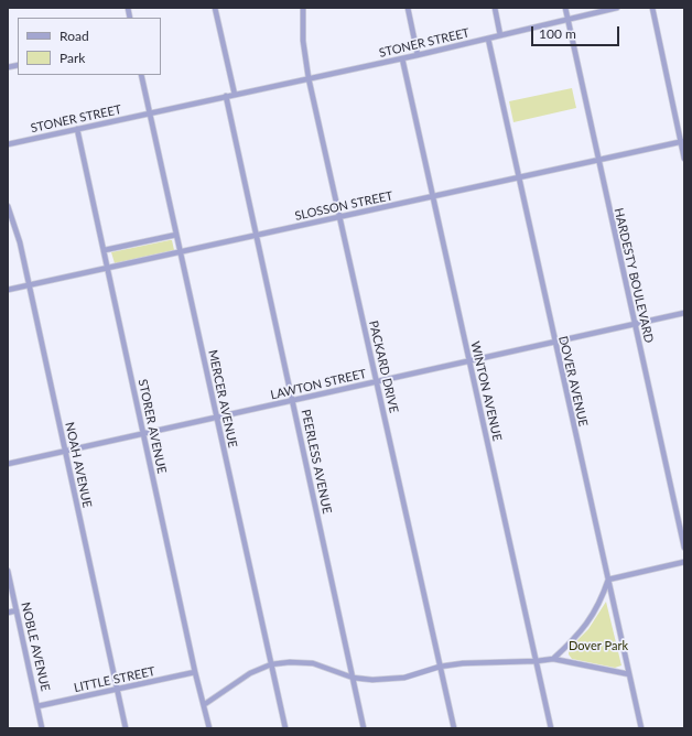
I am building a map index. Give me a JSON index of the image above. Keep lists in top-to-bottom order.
{
  "streets": {
    "street": [
      "STONER STREET",
      "SLOSSON STREET",
      "HARDESTY BOULEVARD",
      "PACKARD DRIVE",
      "DOVER AVENUE",
      "LAWTON STREET",
      "WINTON AVENUE",
      "MERCER AVENUE",
      "STORER AVENUE",
      "PEERLESS AVENUE",
      "NOAH AVENUE",
      "NOBLE AVENUE",
      "LITTLE STREET"
    ]
  },
  "crossings": [
    ["STONER STREET", "HARDESTY BOULEVARD"],
    ["STONER STREET", "PACKARD DRIVE"],
    ["STONER STREET", "DOVER AVENUE"],
    ["STONER STREET", "WINTON AVENUE"],
    ["STONER STREET", "MERCER AVENUE"],
    ["STONER STREET", "STORER AVENUE"],
    ["STONER STREET", "PEERLESS AVENUE"],
    ["SLOSSON STREET", "HARDESTY BOULEVARD"],
    ["SLOSSON STREET", "PACKARD DRIVE"],
    ["SLOSSON STREET", "DOVER AVENUE"],
    ["SLOSSON STREET", "WINTON AVENUE"],
    ["SLOSSON STREET", "MERCER AVENUE"],
    ["SLOSSON STREET", "STORER AVENUE"],
    ["SLOSSON STREET", "PEERLESS AVENUE"],
    ["SLOSSON STREET", "NOAH AVENUE"],
    ["HARDESTY BOULEVARD", "LAWTON STREET"],
    ["PACKARD DRIVE", "LAWTON STREET"],
    ["DOVER AVENUE", "LAWTON STREET"],
    ["LAWTON STREET", "WINTON AVENUE"],
    ["LAWTON STREET", "MERCER AVENUE"],
    ["LAWTON STREET", "STORER AVENUE"],
    ["LAWTON STREET", "PEERLESS AVENUE"],
    ["LAWTON STREET", "NOAH AVENUE"],
    ["STORER AVENUE", "LITTLE STREET"],
    ["NOAH AVENUE", "LITTLE STREET"],
    ["NOBLE AVENUE", "LITTLE STREET"]
  ],
  "parks": ["Dover Park"],
  "legend": ["Road", "Park"],
  "scale_bar": "100 m"
}
